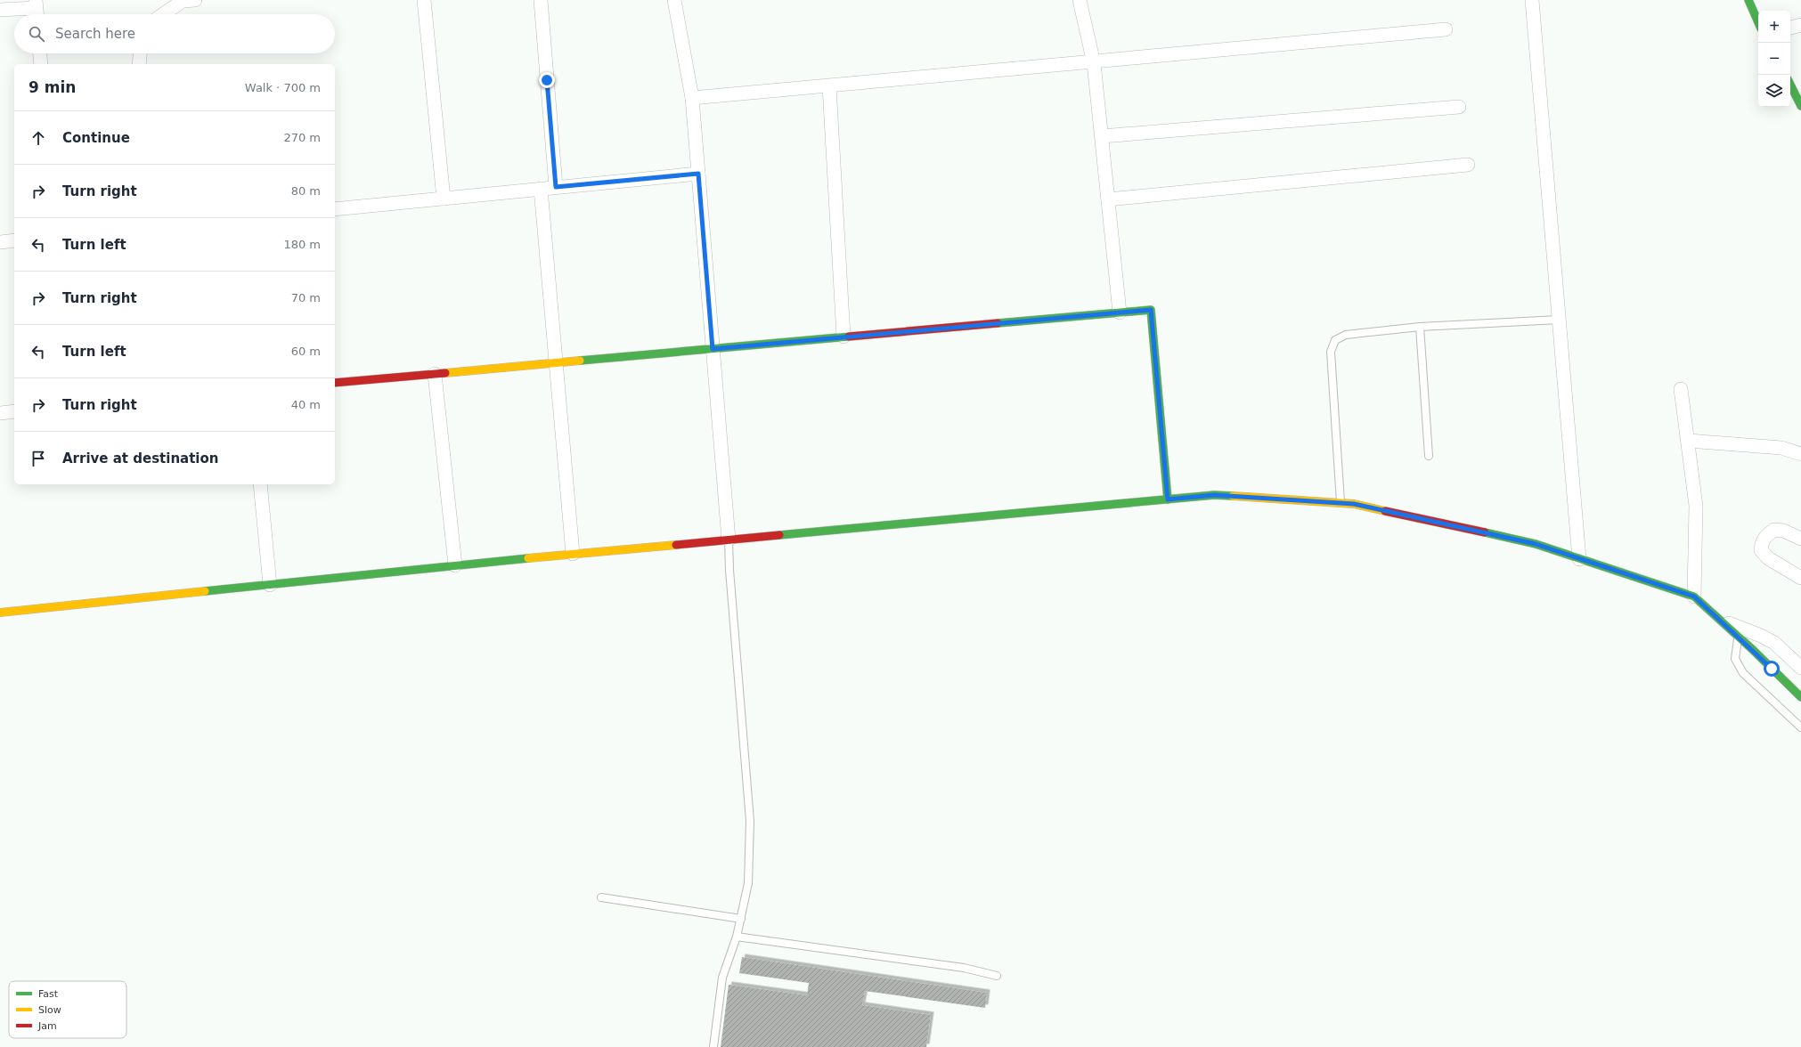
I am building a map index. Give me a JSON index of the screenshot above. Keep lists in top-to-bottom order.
{
  "legend": ["Fast", "Slow", "Jam"],
  "page": {
    "map_buttons": ["+", "−"],
    "search": "Search here",
    "heading": ["9 min", "Walk · 700 m"],
    "list": [
      ["Continue", "270 m"],
      ["Turn right", "80 m"],
      ["Turn left", "180 m"],
      ["Turn right", "70 m"],
      ["Turn left", "60 m"],
      ["Turn right", "40 m"],
      "Arrive at destination"
    ]
  }
}
